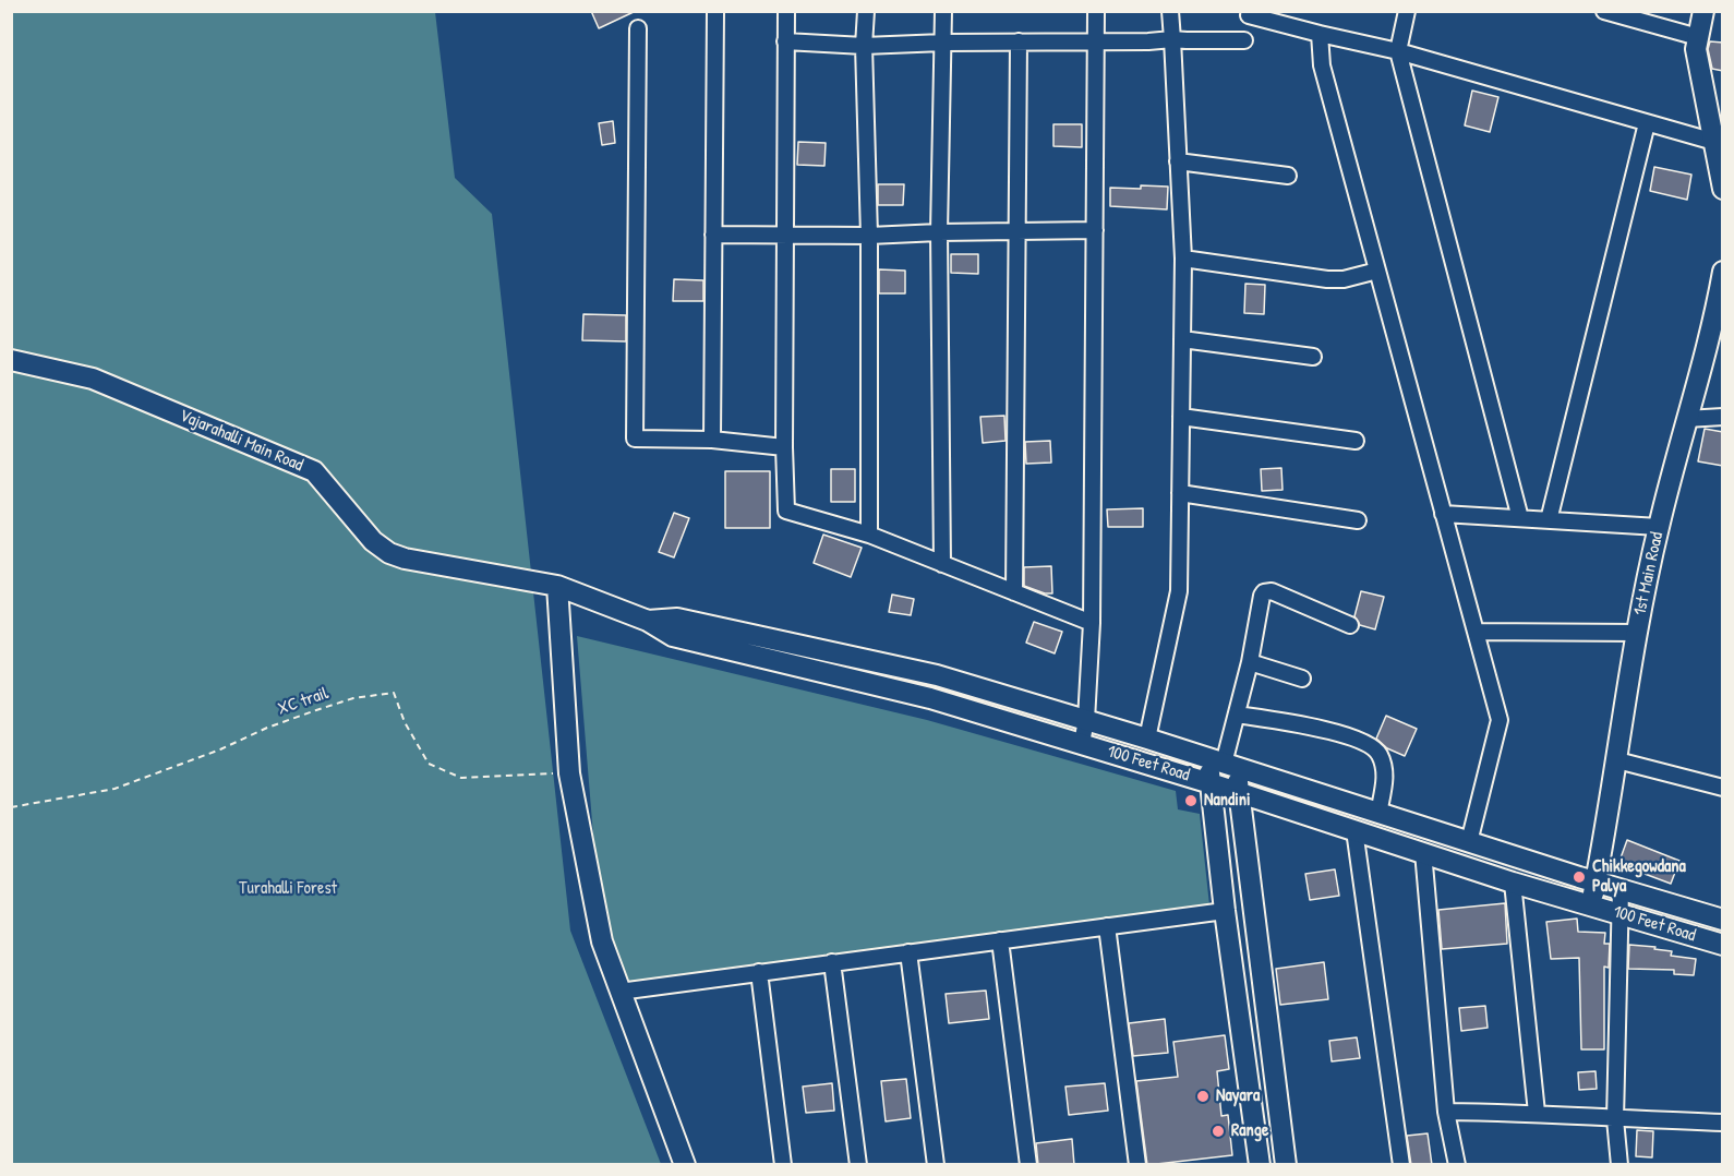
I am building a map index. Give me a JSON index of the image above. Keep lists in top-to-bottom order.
{
  "streets": {
    "main road": ["Vajarahalli Main Road", "1st Main Road", "100 Feet Road"],
    "path": ["XC trail"]
  },
  "crossings": [
    ["Vajarahalli Main Road", "100 Feet Road"],
    ["1st Main Road", "100 Feet Road"]
  ],
  "parks": ["Turahalli Forest"],
  "places": [
    "Nandini",
    "Chikkegowdana Palya",
    "Nayara",
    "Range"
  ]
}
